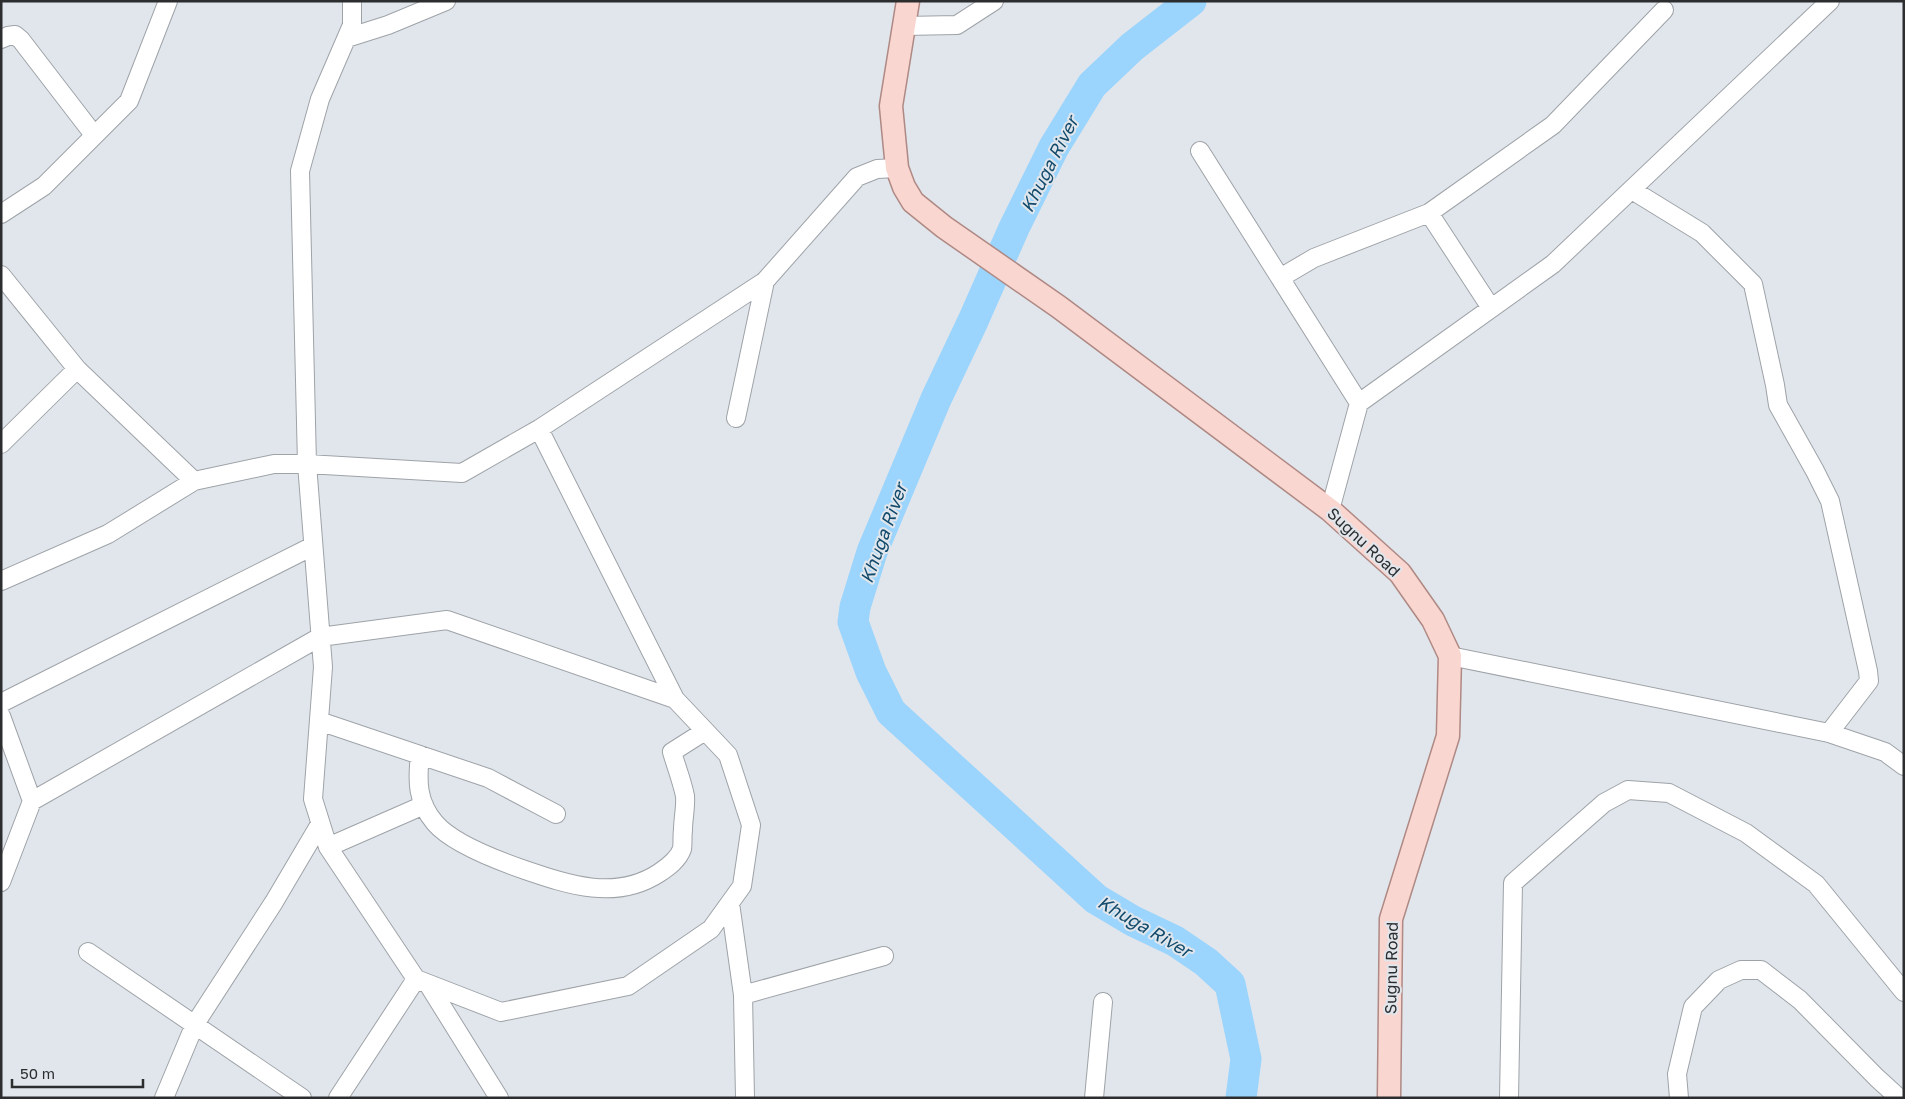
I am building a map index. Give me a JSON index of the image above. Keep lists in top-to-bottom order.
{
  "streets": {
    "main road": ["Sugnu Road"]
  },
  "water": ["Khuga River"],
  "scale_bar": "50 m"
}
